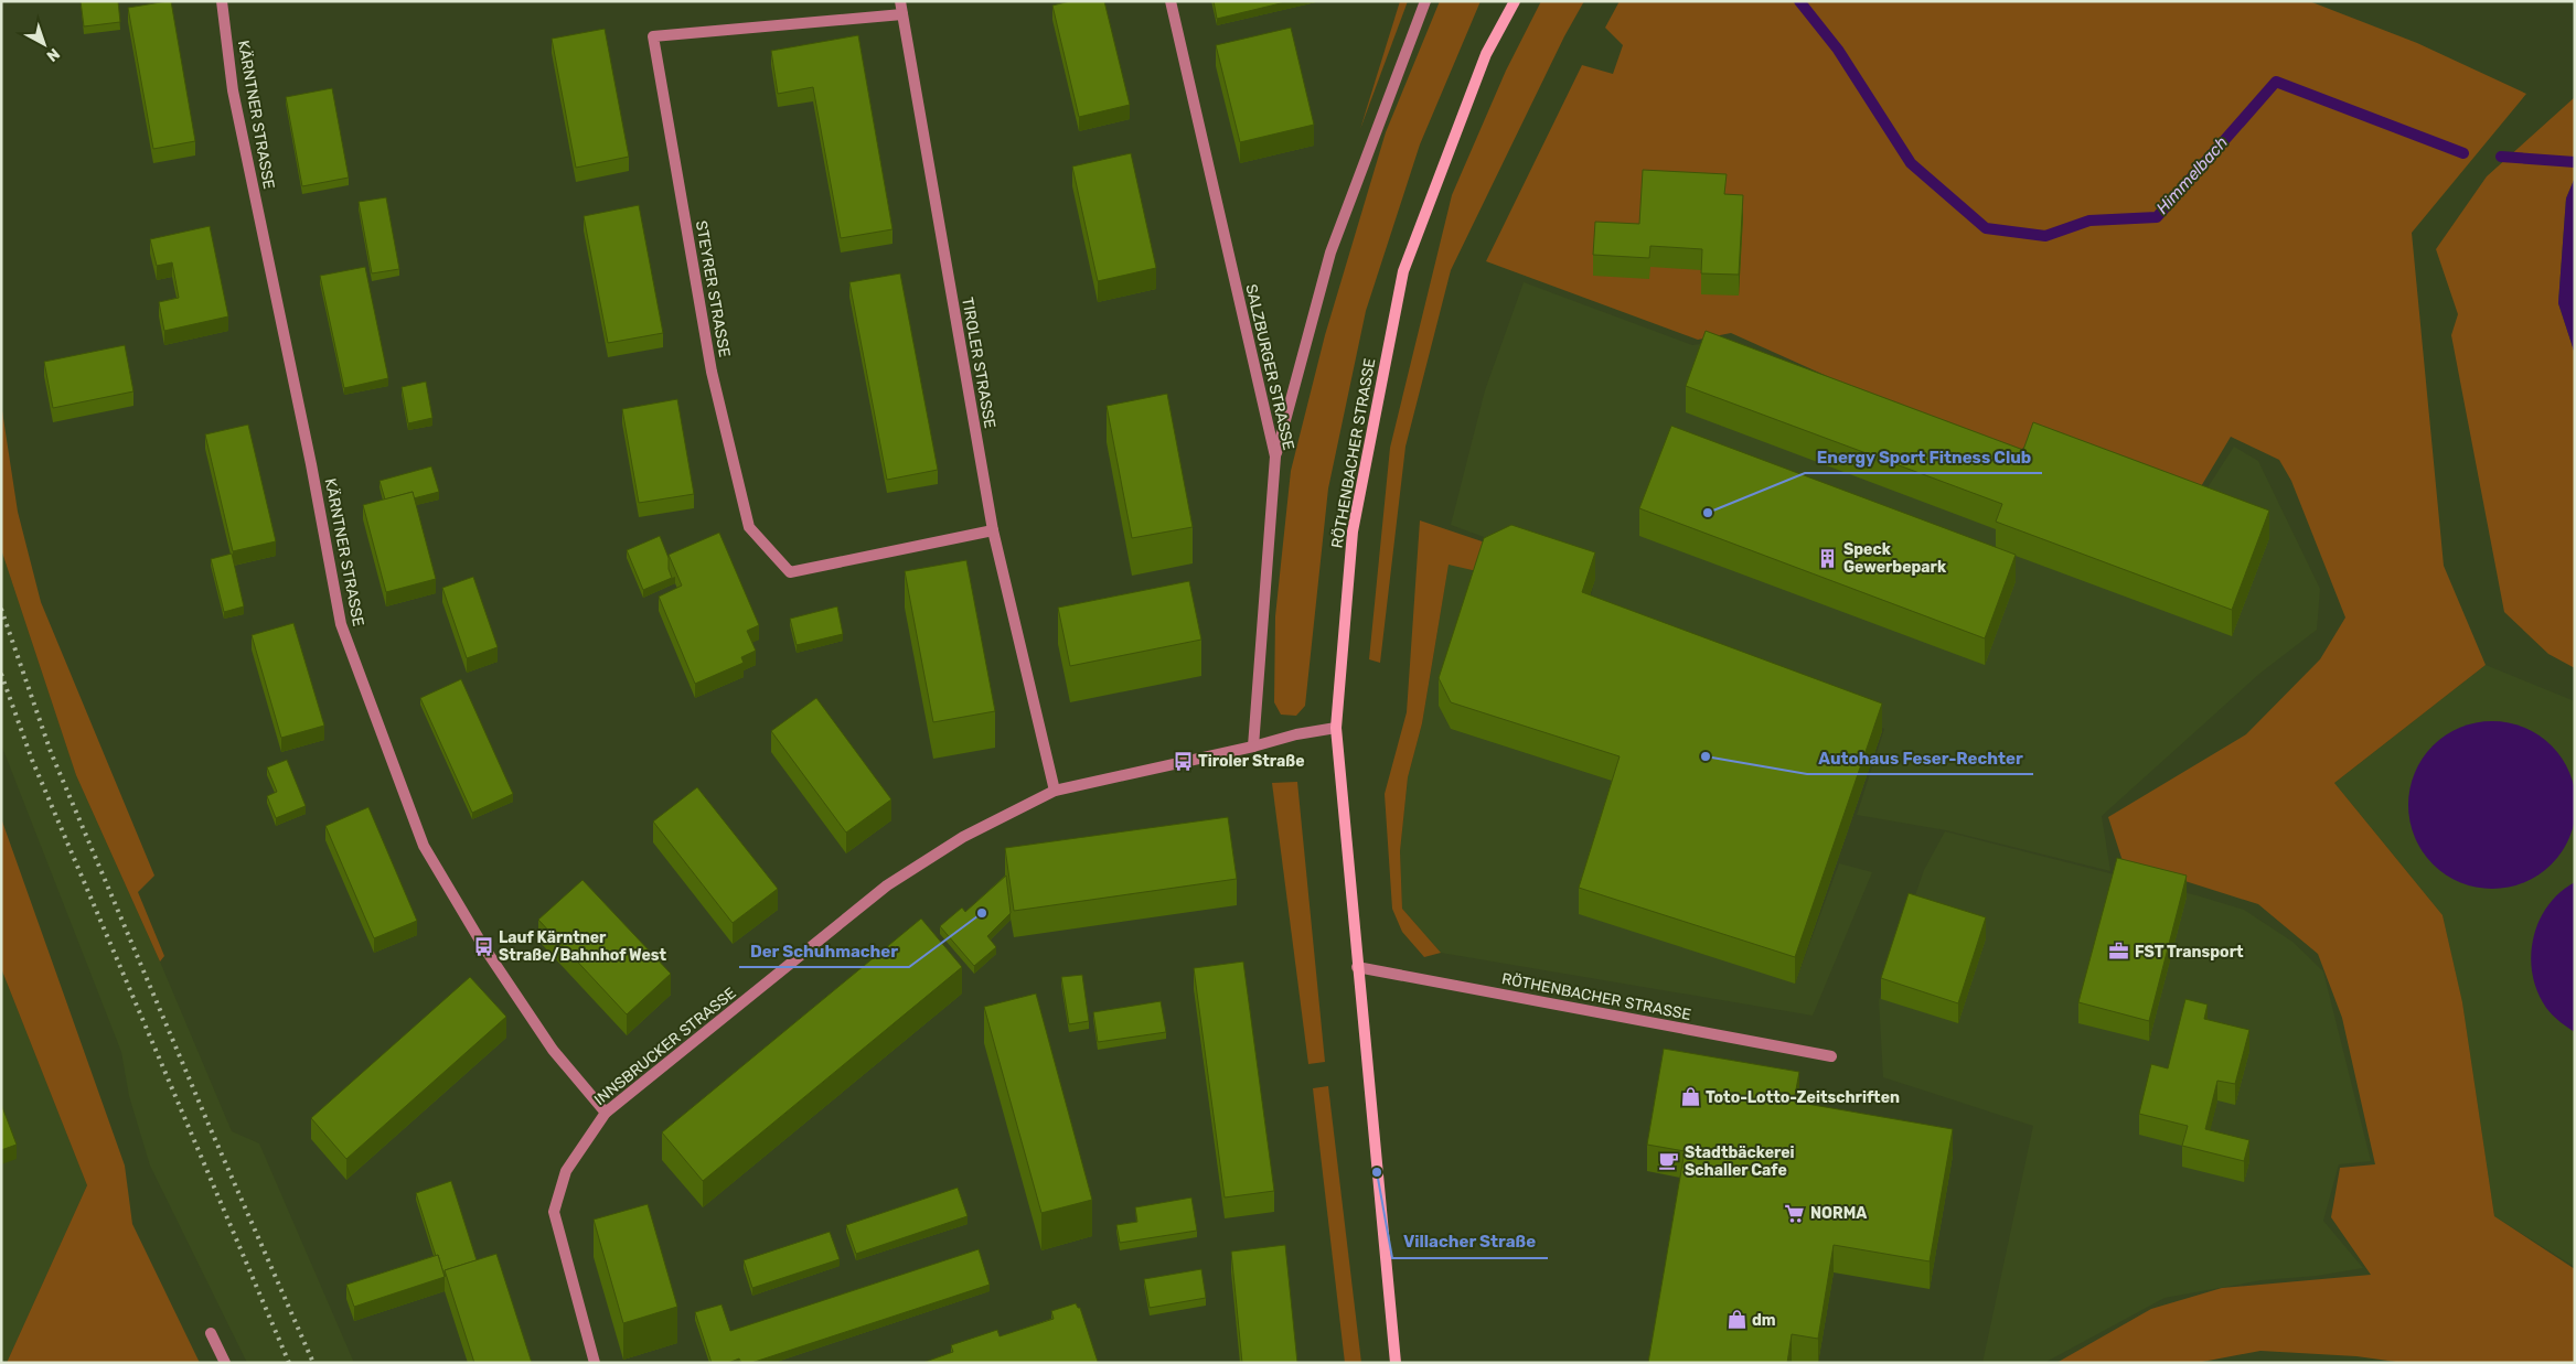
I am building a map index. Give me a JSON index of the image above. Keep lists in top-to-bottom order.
{
  "streets": {
    "main road": ["RÖTHENBACHER STRASSE"],
    "street": [
      "KÄRNTNER STRASSE",
      "STEYRER STRASSE",
      "TIROLER STRASSE",
      "SALZBURGER STRASSE",
      "INNSBRUCKER STRASSE"
    ]
  },
  "crossings": [
    ["KÄRNTNER STRASSE", "INNSBRUCKER STRASSE"],
    ["STEYRER STRASSE", "TIROLER STRASSE"],
    ["TIROLER STRASSE", "INNSBRUCKER STRASSE"],
    ["SALZBURGER STRASSE", "INNSBRUCKER STRASSE"],
    ["RÖTHENBACHER STRASSE", "INNSBRUCKER STRASSE"]
  ],
  "water": ["Himmelbach"],
  "places": {
    "other": [
      "Energy Sport Fitness Club",
      "Autohaus Feser-Rechter",
      "Der Schuhmacher",
      "Villacher Straße"
    ],
    "building": ["Speck Gewerbepark"],
    "bus stop": ["Tiroler Straße", "Lauf Kärntner Straße/Bahnhof West"],
    "office": ["FST Transport"],
    "shop": ["Toto-Lotto-Zeitschriften", "dm"],
    "cafe": ["Stadtbäckerei Schaller Cafe"],
    "supermarket": ["NORMA"]
  },
  "north": "bottom right"
}
